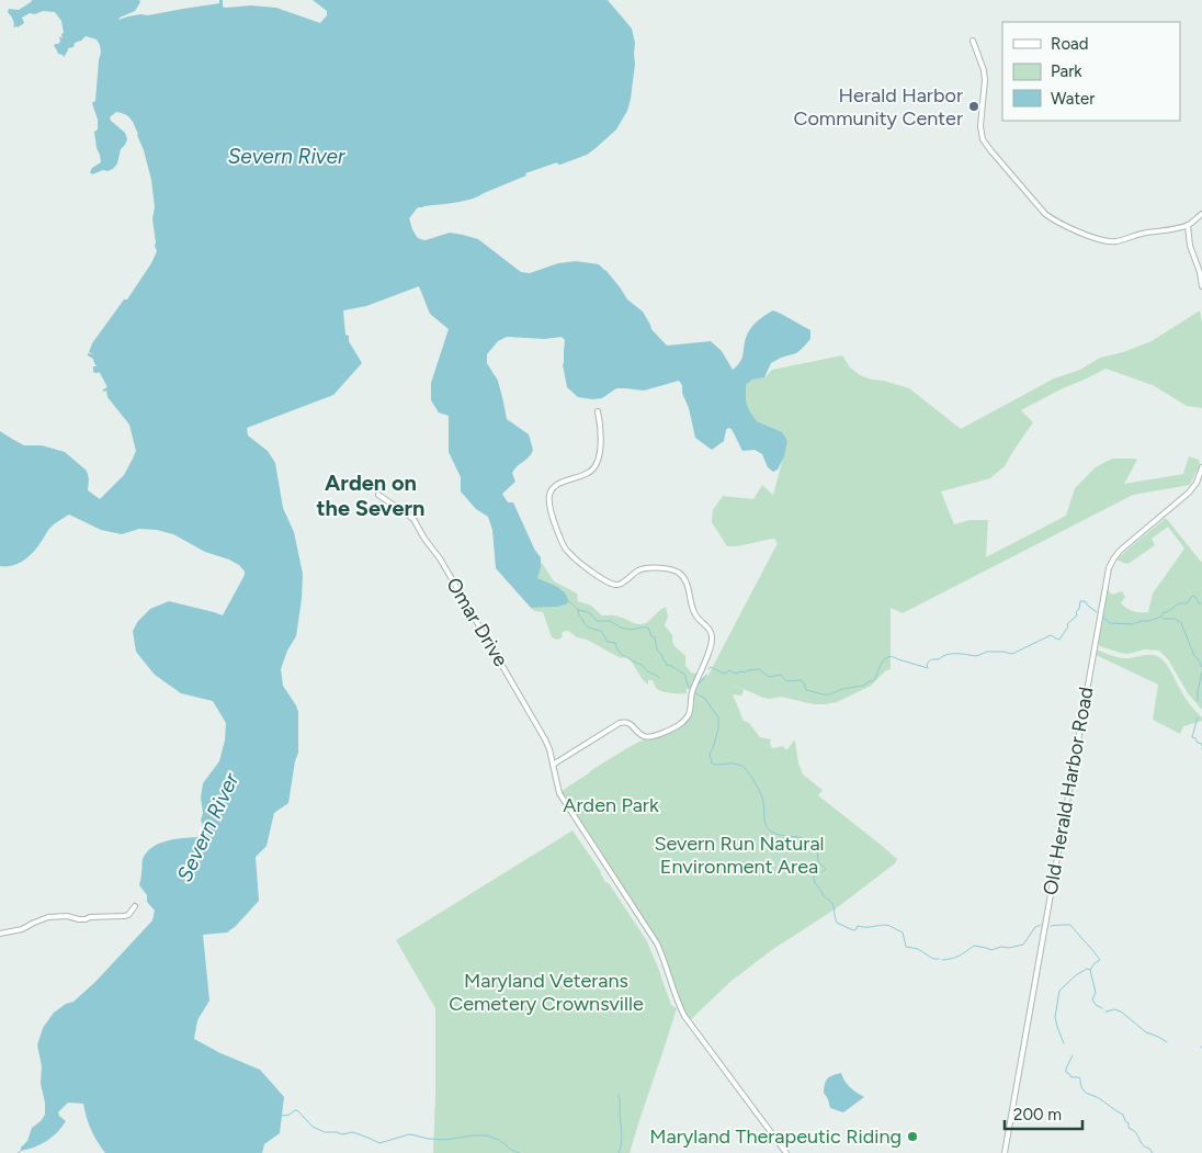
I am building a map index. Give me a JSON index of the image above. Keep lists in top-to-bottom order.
{
  "streets": {
    "street": ["Omar Drive", "Old Herald Harbor Road"]
  },
  "districts": ["Arden on the Severn"],
  "water": ["Severn River"],
  "parks": ["Arden Park", "Severn Run Natural Environment Area", "Maryland Veterans Cemetery Crownsville"],
  "places": ["Herald Harbor Community Center", "Maryland Therapeutic Riding"],
  "legend": ["Road", "Park", "Water"],
  "scale_bar": "200 m"
}
